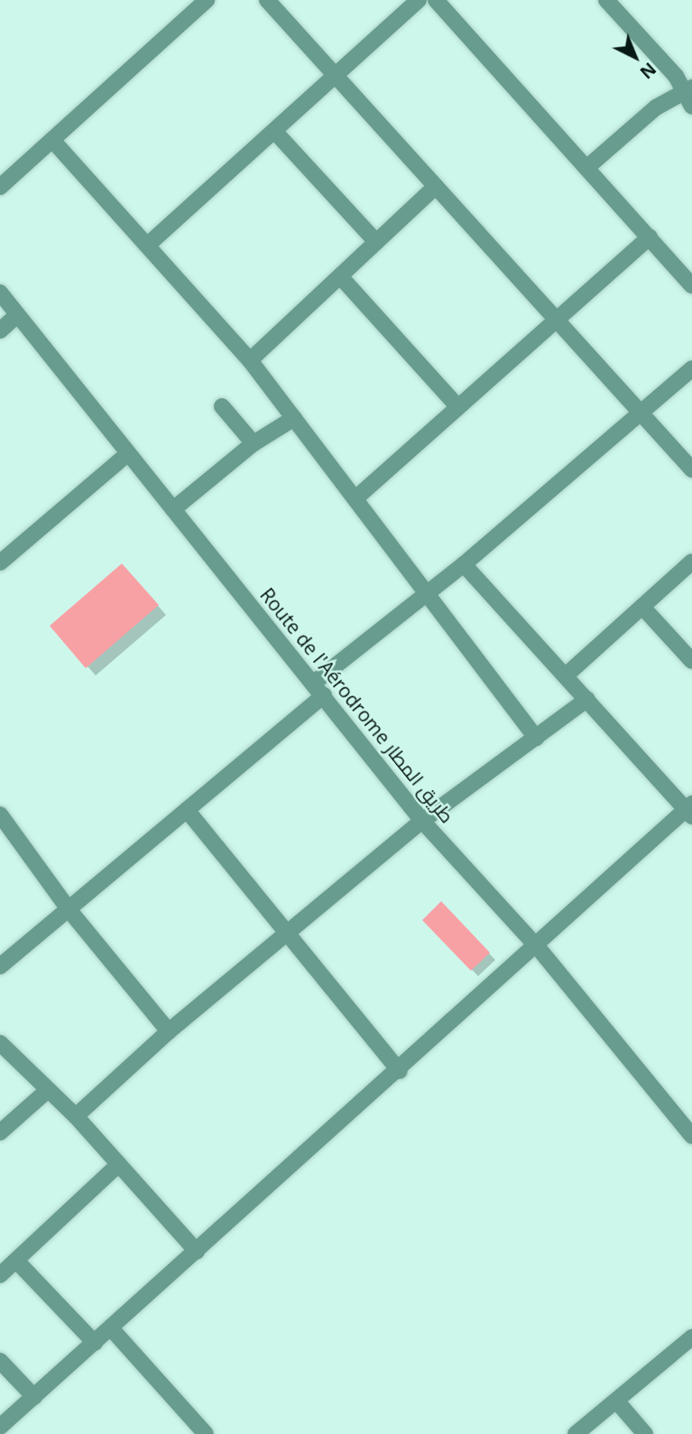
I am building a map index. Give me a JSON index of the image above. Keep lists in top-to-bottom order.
{
  "streets": {
    "street": ["Route de l'Aérodrome طريق المطار"]
  },
  "north": "bottom right"
}
